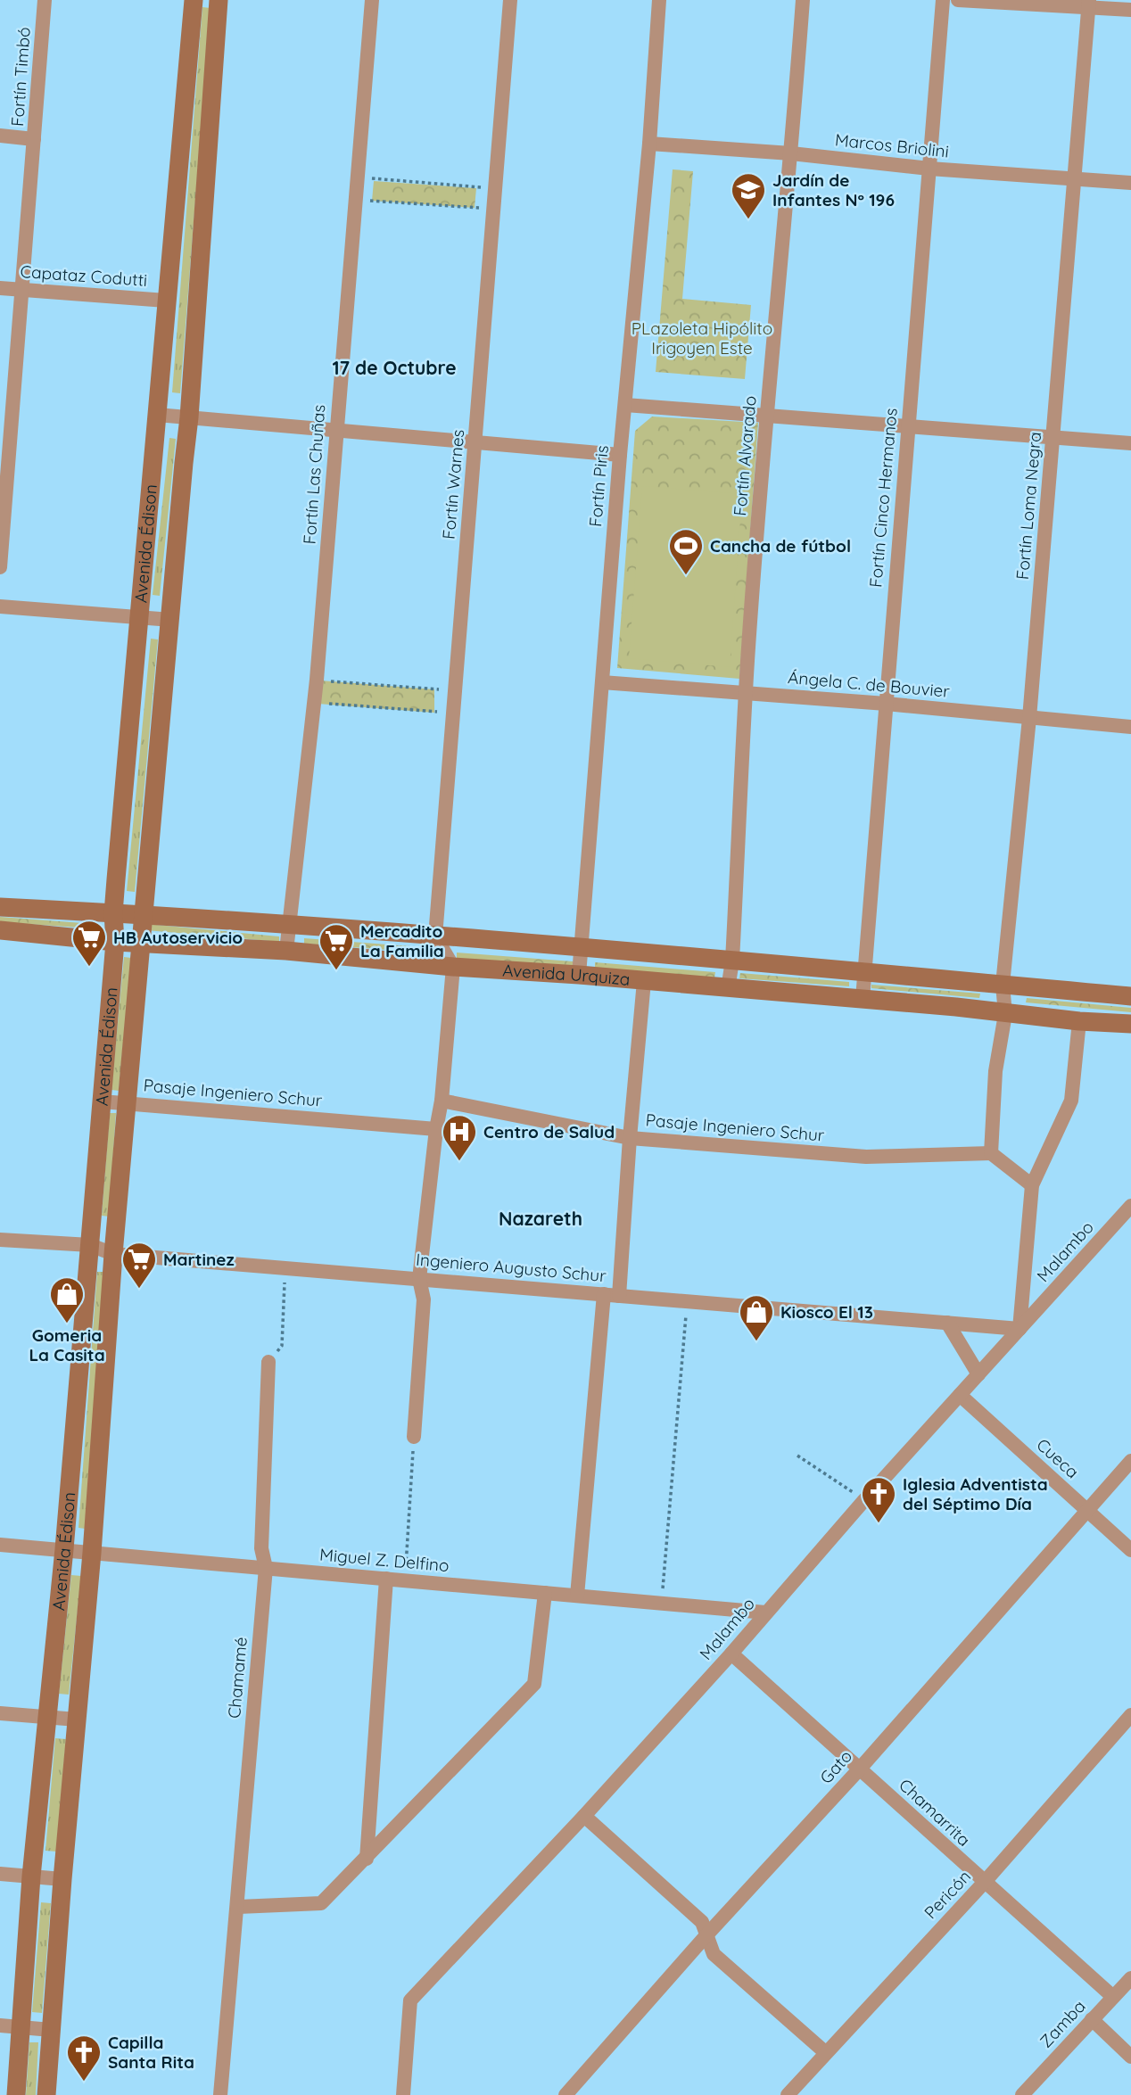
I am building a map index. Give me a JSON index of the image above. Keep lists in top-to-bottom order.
{
  "streets": {
    "main road": ["Avenida Édison", "Avenida Urquiza"],
    "street": [
      "Fortín Timbó",
      "Marcos Briolini",
      "Capataz Codutti",
      "Fortín Alvarado",
      "Fortín Las Chuñas",
      "Fortín Warnes",
      "Fortín Piris",
      "Fortín Cinco Hermanos",
      "Fortín Loma Negra",
      "Ángela C. de Bouvier",
      "Pasaje Ingeniero Schur",
      "Malambo",
      "Ingeniero Augusto Schur",
      "Cueca",
      "Miguel Z. Delfino",
      "Chamamé",
      "Gato",
      "Chamarrita",
      "Pericón",
      "Zamba"
    ]
  },
  "crossings": [
    ["Fortín Timbó", "Capataz Codutti"],
    ["Marcos Briolini", "Fortín Alvarado"],
    ["Marcos Briolini", "Fortín Piris"],
    ["Marcos Briolini", "Fortín Cinco Hermanos"],
    ["Marcos Briolini", "Fortín Loma Negra"],
    ["Capataz Codutti", "Avenida Édison"],
    ["Fortín Alvarado", "Ángela C. de Bouvier"],
    ["Fortín Alvarado", "Avenida Urquiza"],
    ["Fortín Las Chuñas", "Avenida Urquiza"],
    ["Fortín Warnes", "Avenida Urquiza"],
    ["Fortín Piris", "Ángela C. de Bouvier"],
    ["Fortín Piris", "Avenida Urquiza"],
    ["Fortín Cinco Hermanos", "Ángela C. de Bouvier"],
    ["Fortín Cinco Hermanos", "Avenida Urquiza"],
    ["Fortín Loma Negra", "Ángela C. de Bouvier"],
    ["Fortín Loma Negra", "Avenida Urquiza"],
    ["Fortín Loma Negra", "Pasaje Ingeniero Schur"],
    ["Avenida Édison", "Avenida Urquiza"],
    ["Avenida Édison", "Pasaje Ingeniero Schur"],
    ["Avenida Édison", "Ingeniero Augusto Schur"],
    ["Avenida Édison", "Miguel Z. Delfino"],
    ["Malambo", "Ingeniero Augusto Schur"],
    ["Malambo", "Cueca"],
    ["Malambo", "Miguel Z. Delfino"],
    ["Malambo", "Chamarrita"],
    ["Cueca", "Gato"],
    ["Miguel Z. Delfino", "Chamamé"],
    ["Gato", "Chamarrita"],
    ["Chamarrita", "Pericón"],
    ["Chamarrita", "Zamba"]
  ],
  "districts": ["17 de Octubre", "Nazareth"],
  "parks": ["PLazoleta Hipólito Irigoyen Este"],
  "places": {
    "school or university": ["Jardín de Infantes N° 196"],
    "sports": ["Cancha de fútbol"],
    "supermarket": ["HB Autoservicio", "Mercadito La Familia", "Martinez"],
    "hospital": ["Centro de Salud"],
    "shop": ["Gomeria La Casita", "Kiosco El 13"],
    "church": ["Iglesia Adventista del Séptimo Día", "Capilla Santa Rita"]
  }
}
